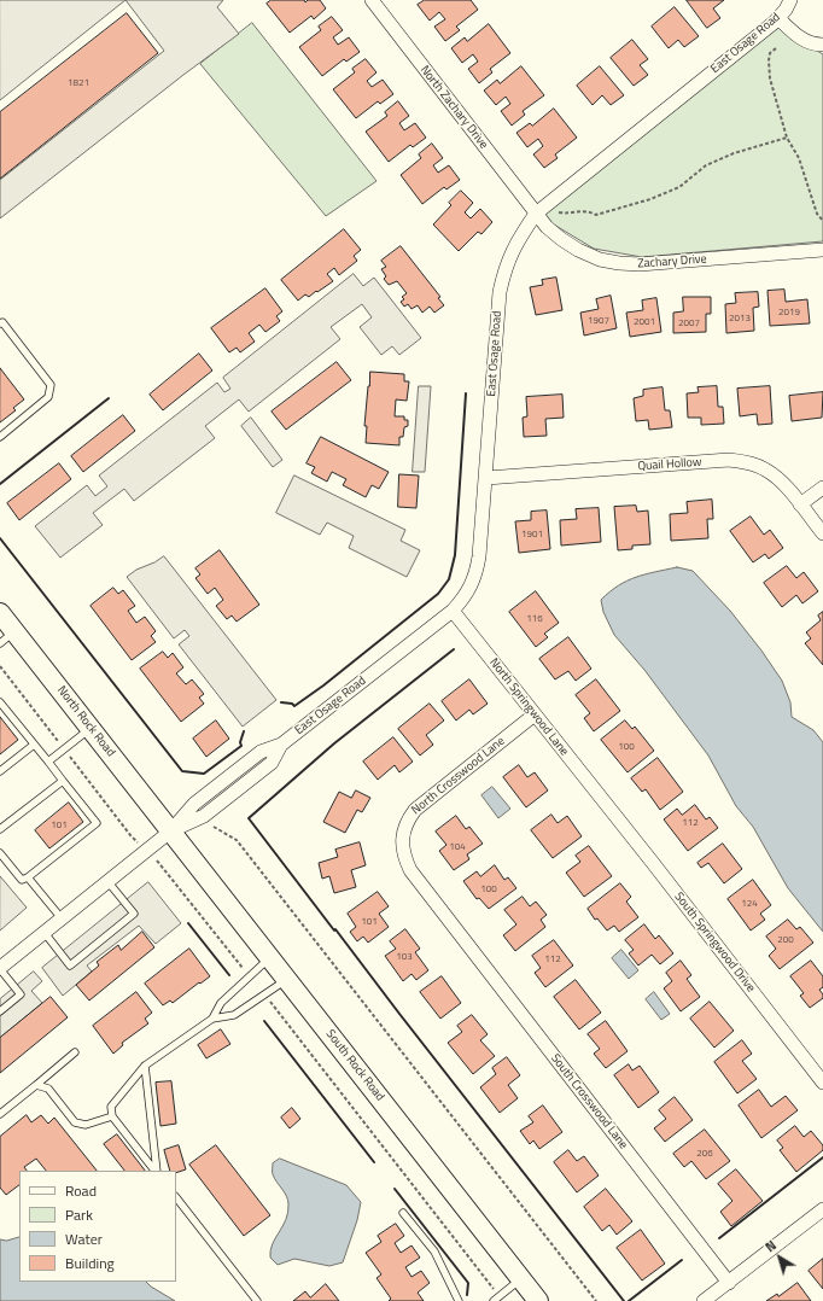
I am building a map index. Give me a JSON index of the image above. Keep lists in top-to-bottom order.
{
  "streets": {
    "main road": ["North Rock Road", "South Rock Road"],
    "street": [
      "East Osage Road",
      "North Zachary Drive",
      "Zachary Drive",
      "Quail Hollow",
      "North Springwood Lane",
      "North Crosswood Lane",
      "South Springwood Drive",
      "South Crosswood Lane"
    ]
  },
  "crossings": [
    ["East Osage Road", "North Zachary Drive"],
    ["East Osage Road", "Zachary Drive"],
    ["East Osage Road", "Quail Hollow"],
    ["East Osage Road", "North Springwood Lane"],
    ["East Osage Road", "North Rock Road"],
    ["East Osage Road", "South Rock Road"],
    ["North Zachary Drive", "Zachary Drive"],
    ["North Springwood Lane", "North Crosswood Lane"],
    ["North Springwood Lane", "South Springwood Drive"],
    ["North Rock Road", "South Rock Road"],
    ["North Crosswood Lane", "South Crosswood Lane"]
  ],
  "house_numbers": [
    "1821",
    "2019",
    "2013",
    "1907",
    "2001",
    "2007",
    "1901",
    "116",
    "100",
    "112",
    "101",
    "104",
    "100",
    "124",
    "101",
    "200",
    "103",
    "112",
    "206"
  ],
  "legend": [
    "Road",
    "Park",
    "Water",
    "Building"
  ],
  "north": "top left"
}
